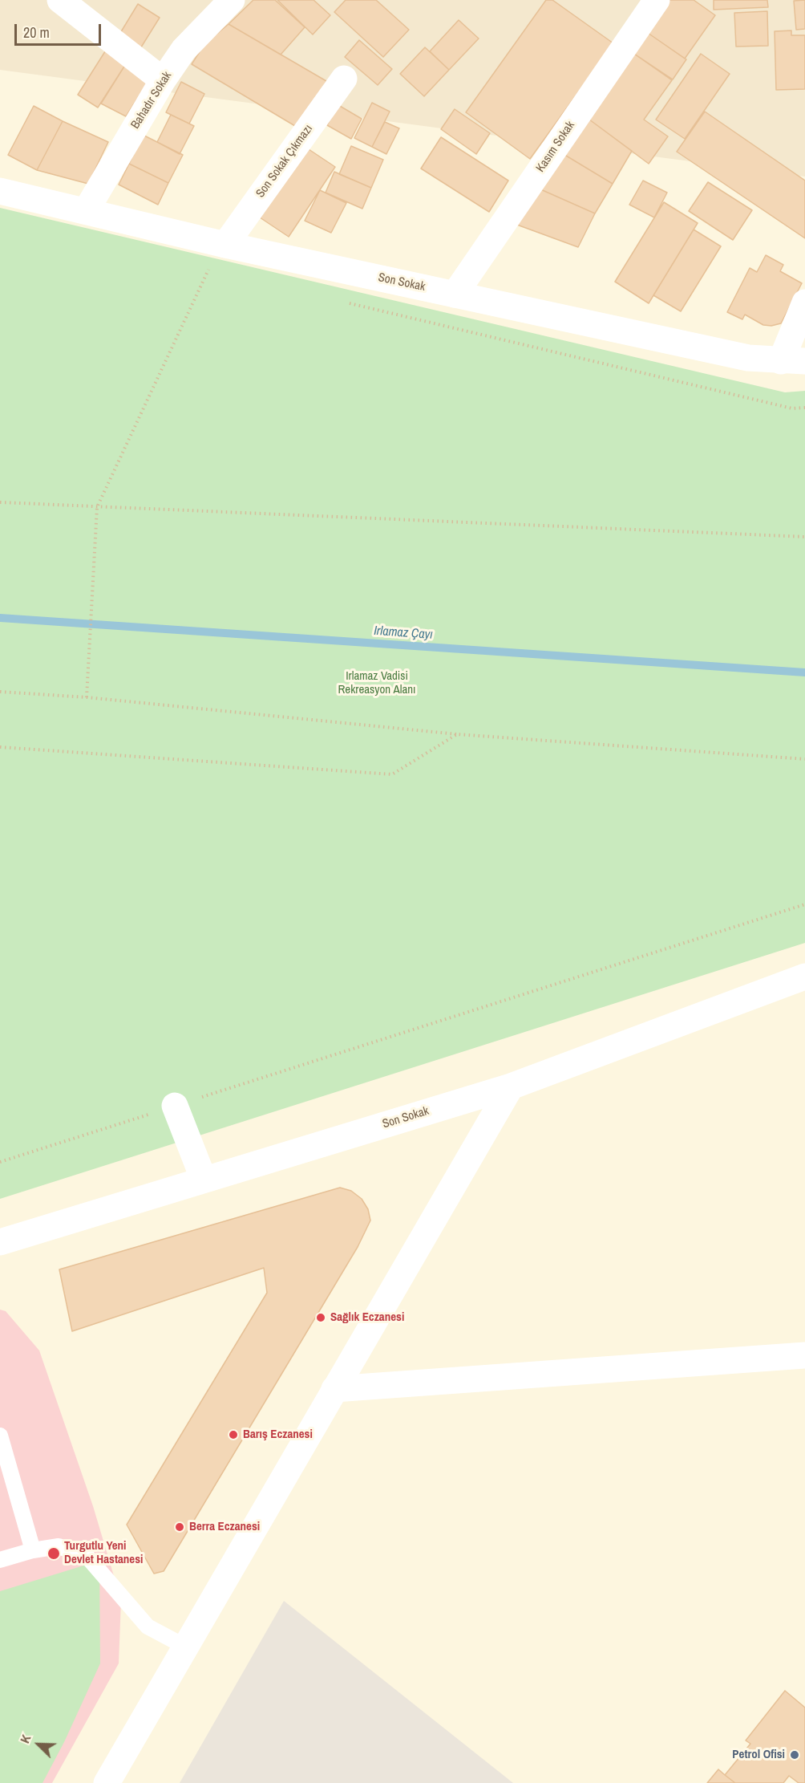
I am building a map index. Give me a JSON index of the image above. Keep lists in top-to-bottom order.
{
  "streets": {
    "street": [
      "Bahadır Sokak",
      "Kasım Sokak",
      "Son Sokak Çıkmazı",
      "Son Sokak"
    ]
  },
  "crossings": [
    ["Bahadır Sokak", "Son Sokak"],
    ["Kasım Sokak", "Son Sokak"],
    ["Son Sokak Çıkmazı", "Son Sokak"]
  ],
  "water": ["Irlamaz Çayı"],
  "parks": ["Irlamaz Vadisi Rekreasyon Alanı"],
  "places": [
    "Sağlık Eczanesi",
    "Barış Eczanesi",
    "Berra Eczanesi",
    "Turgutlu Yeni Devlet Hastanesi",
    "Petrol Ofisi"
  ],
  "scale_bar": "20 m",
  "north": "top left"
}
